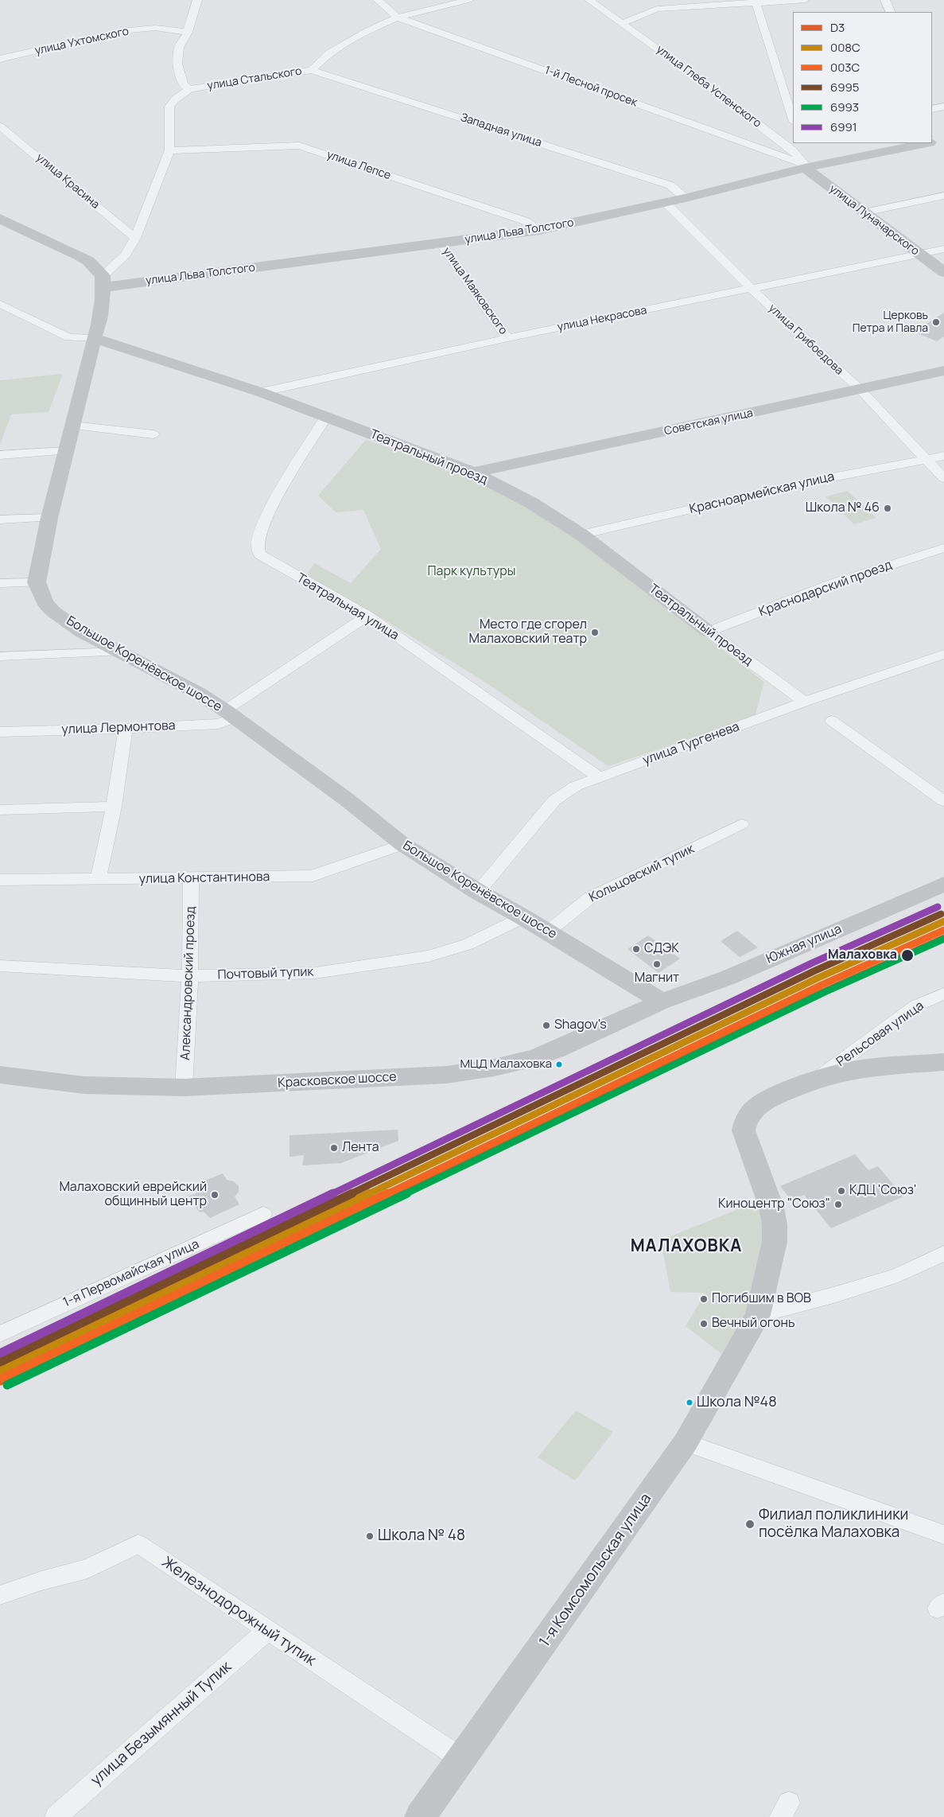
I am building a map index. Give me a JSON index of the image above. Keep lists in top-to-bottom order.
{
  "streets": {
    "street": [
      "улица Ухтомского",
      "улица Стальского",
      "1-й Лесной просек",
      "улица Глеба Успенского",
      "Западная улица",
      "улица Лепсе",
      "улица Красина",
      "улица Луначарского",
      "улица Льва Толстого",
      "улица Маяковского",
      "улица Некрасова",
      "улица Грибоедова",
      "Советская улица",
      "Театральный проезд",
      "Красноармейская улица",
      "Краснодарский проезд",
      "Театральная улица",
      "Большое Коренёвское шоссе",
      "улица Лермонтова",
      "улица Тургенева",
      "Кольцовский тупик",
      "улица Константинова",
      "Южная улица",
      "Почтовый тупик",
      "Александровский проезд",
      "Рельсовая улица",
      "Красковское шоссе",
      "1-я Первомайская улица",
      "1-я Комсомольская улица",
      "Железнодорожный тупик",
      "улица Безымянный Тупик"
    ]
  },
  "crossings": [
    ["улица Стальского", "1-й Лесной просек"],
    ["улица Стальского", "Западная улица"],
    ["1-й Лесной просек", "улица Глеба Успенского"],
    ["1-й Лесной просек", "улица Луначарского"],
    ["1-й Лесной просек", "улица Льва Толстого"],
    ["улица Глеба Успенского", "улица Луначарского"],
    ["улица Глеба Успенского", "улица Льва Толстого"],
    ["Западная улица", "улица Льва Толстого"],
    ["улица Лепсе", "улица Льва Толстого"],
    ["улица Луначарского", "улица Льва Толстого"],
    ["улица Луначарского", "улица Некрасова"],
    ["улица Льва Толстого", "улица Маяковского"],
    ["улица Льва Толстого", "улица Грибоедова"],
    ["улица Маяковского", "улица Некрасова"],
    ["улица Некрасова", "улица Грибоедова"],
    ["улица Некрасова", "Театральный проезд"],
    ["улица Грибоедова", "Советская улица"],
    ["улица Грибоедова", "Красноармейская улица"],
    ["Советская улица", "Театральный проезд"],
    ["Театральный проезд", "Красноармейская улица"],
    ["Театральный проезд", "Краснодарский проезд"],
    ["Театральный проезд", "Театральная улица"],
    ["Театральный проезд", "улица Тургенева"],
    ["Театральная улица", "улица Лермонтова"],
    ["Театральная улица", "улица Тургенева"],
    ["Большое Коренёвское шоссе", "улица Лермонтова"],
    ["Большое Коренёвское шоссе", "улица Тургенева"],
    ["Большое Коренёвское шоссе", "Кольцовский тупик"],
    ["Большое Коренёвское шоссе", "улица Константинова"],
    ["Большое Коренёвское шоссе", "Южная улица"],
    ["Большое Коренёвское шоссе", "Почтовый тупик"],
    ["Большое Коренёвское шоссе", "Красковское шоссе"],
    ["улица Константинова", "Александровский проезд"],
    ["Южная улица", "Красковское шоссе"],
    ["Почтовый тупик", "Александровский проезд"],
    ["Александровский проезд", "Красковское шоссе"],
    ["Рельсовая улица", "1-я Комсомольская улица"],
    ["1-я Комсомольская улица", "Железнодорожный тупик"],
    ["Железнодорожный тупик", "улица Безымянный Тупик"]
  ],
  "districts": ["МАЛАХОВКА"],
  "parks": ["Парк культуры"],
  "places": [
    "Церковь Петра и Павла",
    "Школа № 46",
    "Место где сгорел Малаховский театр",
    "СДЭК",
    "Малаховка",
    "Магнит",
    "Shagov's",
    "МЦД Малаховка",
    "Лента",
    "КДЦ 'Союз'",
    "Малаховский еврейский общинный центр",
    "Киноцентр \"Союз\"",
    "Погибшим в ВОВ",
    "Вечный огонь",
    "Школа №48",
    "Филиал поликлиники посёлка Малаховка",
    "Школа № 48"
  ],
  "lines": [
    "transit line 6991",
    "transit line 6995",
    "transit line 008С",
    "transit line 003С",
    "transit line D3",
    "transit line 6993"
  ],
  "legend": [
    "D3",
    "008С",
    "003С",
    "6995",
    "6993",
    "6991"
  ]
}
